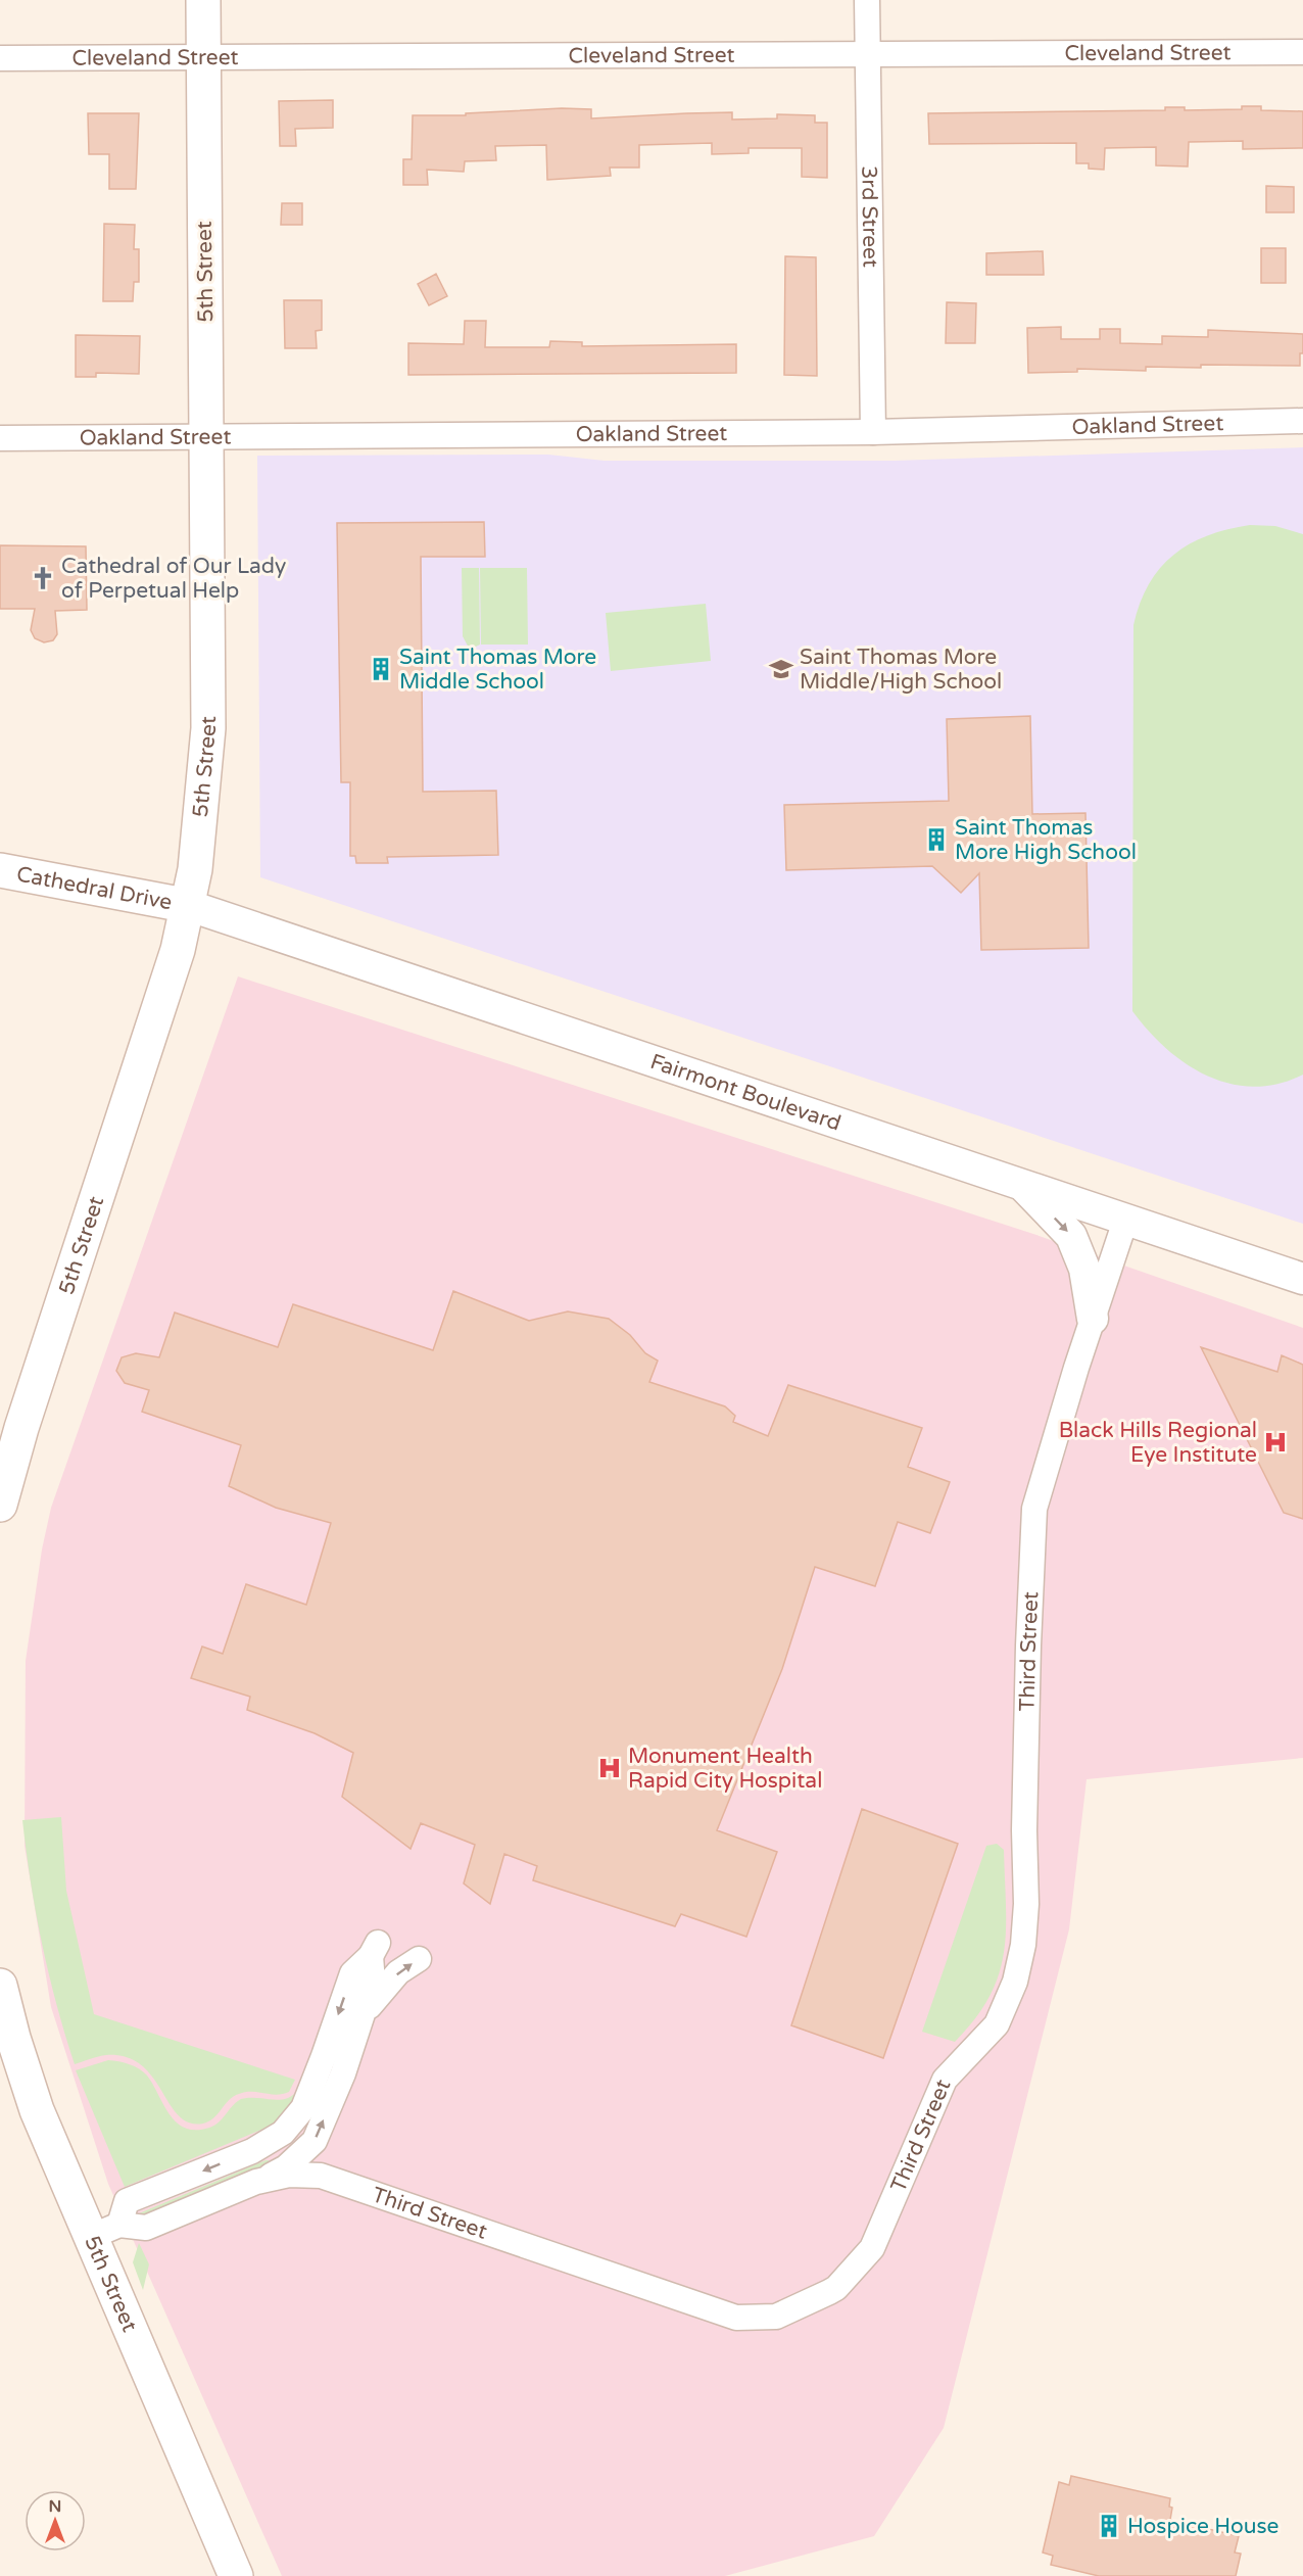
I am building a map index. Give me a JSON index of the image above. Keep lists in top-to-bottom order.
{
  "streets": {
    "main road": ["5th Street", "Cathedral Drive"],
    "street": [
      "Cleveland Street",
      "3rd Street",
      "Oakland Street",
      "Fairmont Boulevard",
      "Third Street"
    ]
  },
  "crossings": [
    ["Cleveland Street", "3rd Street"],
    ["Cleveland Street", "5th Street"],
    ["3rd Street", "Oakland Street"],
    ["5th Street", "Oakland Street"],
    ["5th Street", "Cathedral Drive"],
    ["5th Street", "Fairmont Boulevard"],
    ["5th Street", "Third Street"],
    ["Cathedral Drive", "Fairmont Boulevard"],
    ["Fairmont Boulevard", "Third Street"]
  ],
  "places": {
    "church": ["Cathedral of Our Lady of Perpetual Help"],
    "building": ["Saint Thomas More Middle School", "Saint Thomas More High School", "Hospice House"],
    "school or university": ["Saint Thomas More Middle/High School"],
    "hospital": ["Black Hills Regional Eye Institute", "Monument Health Rapid City Hospital"]
  },
  "north": "top"
}
